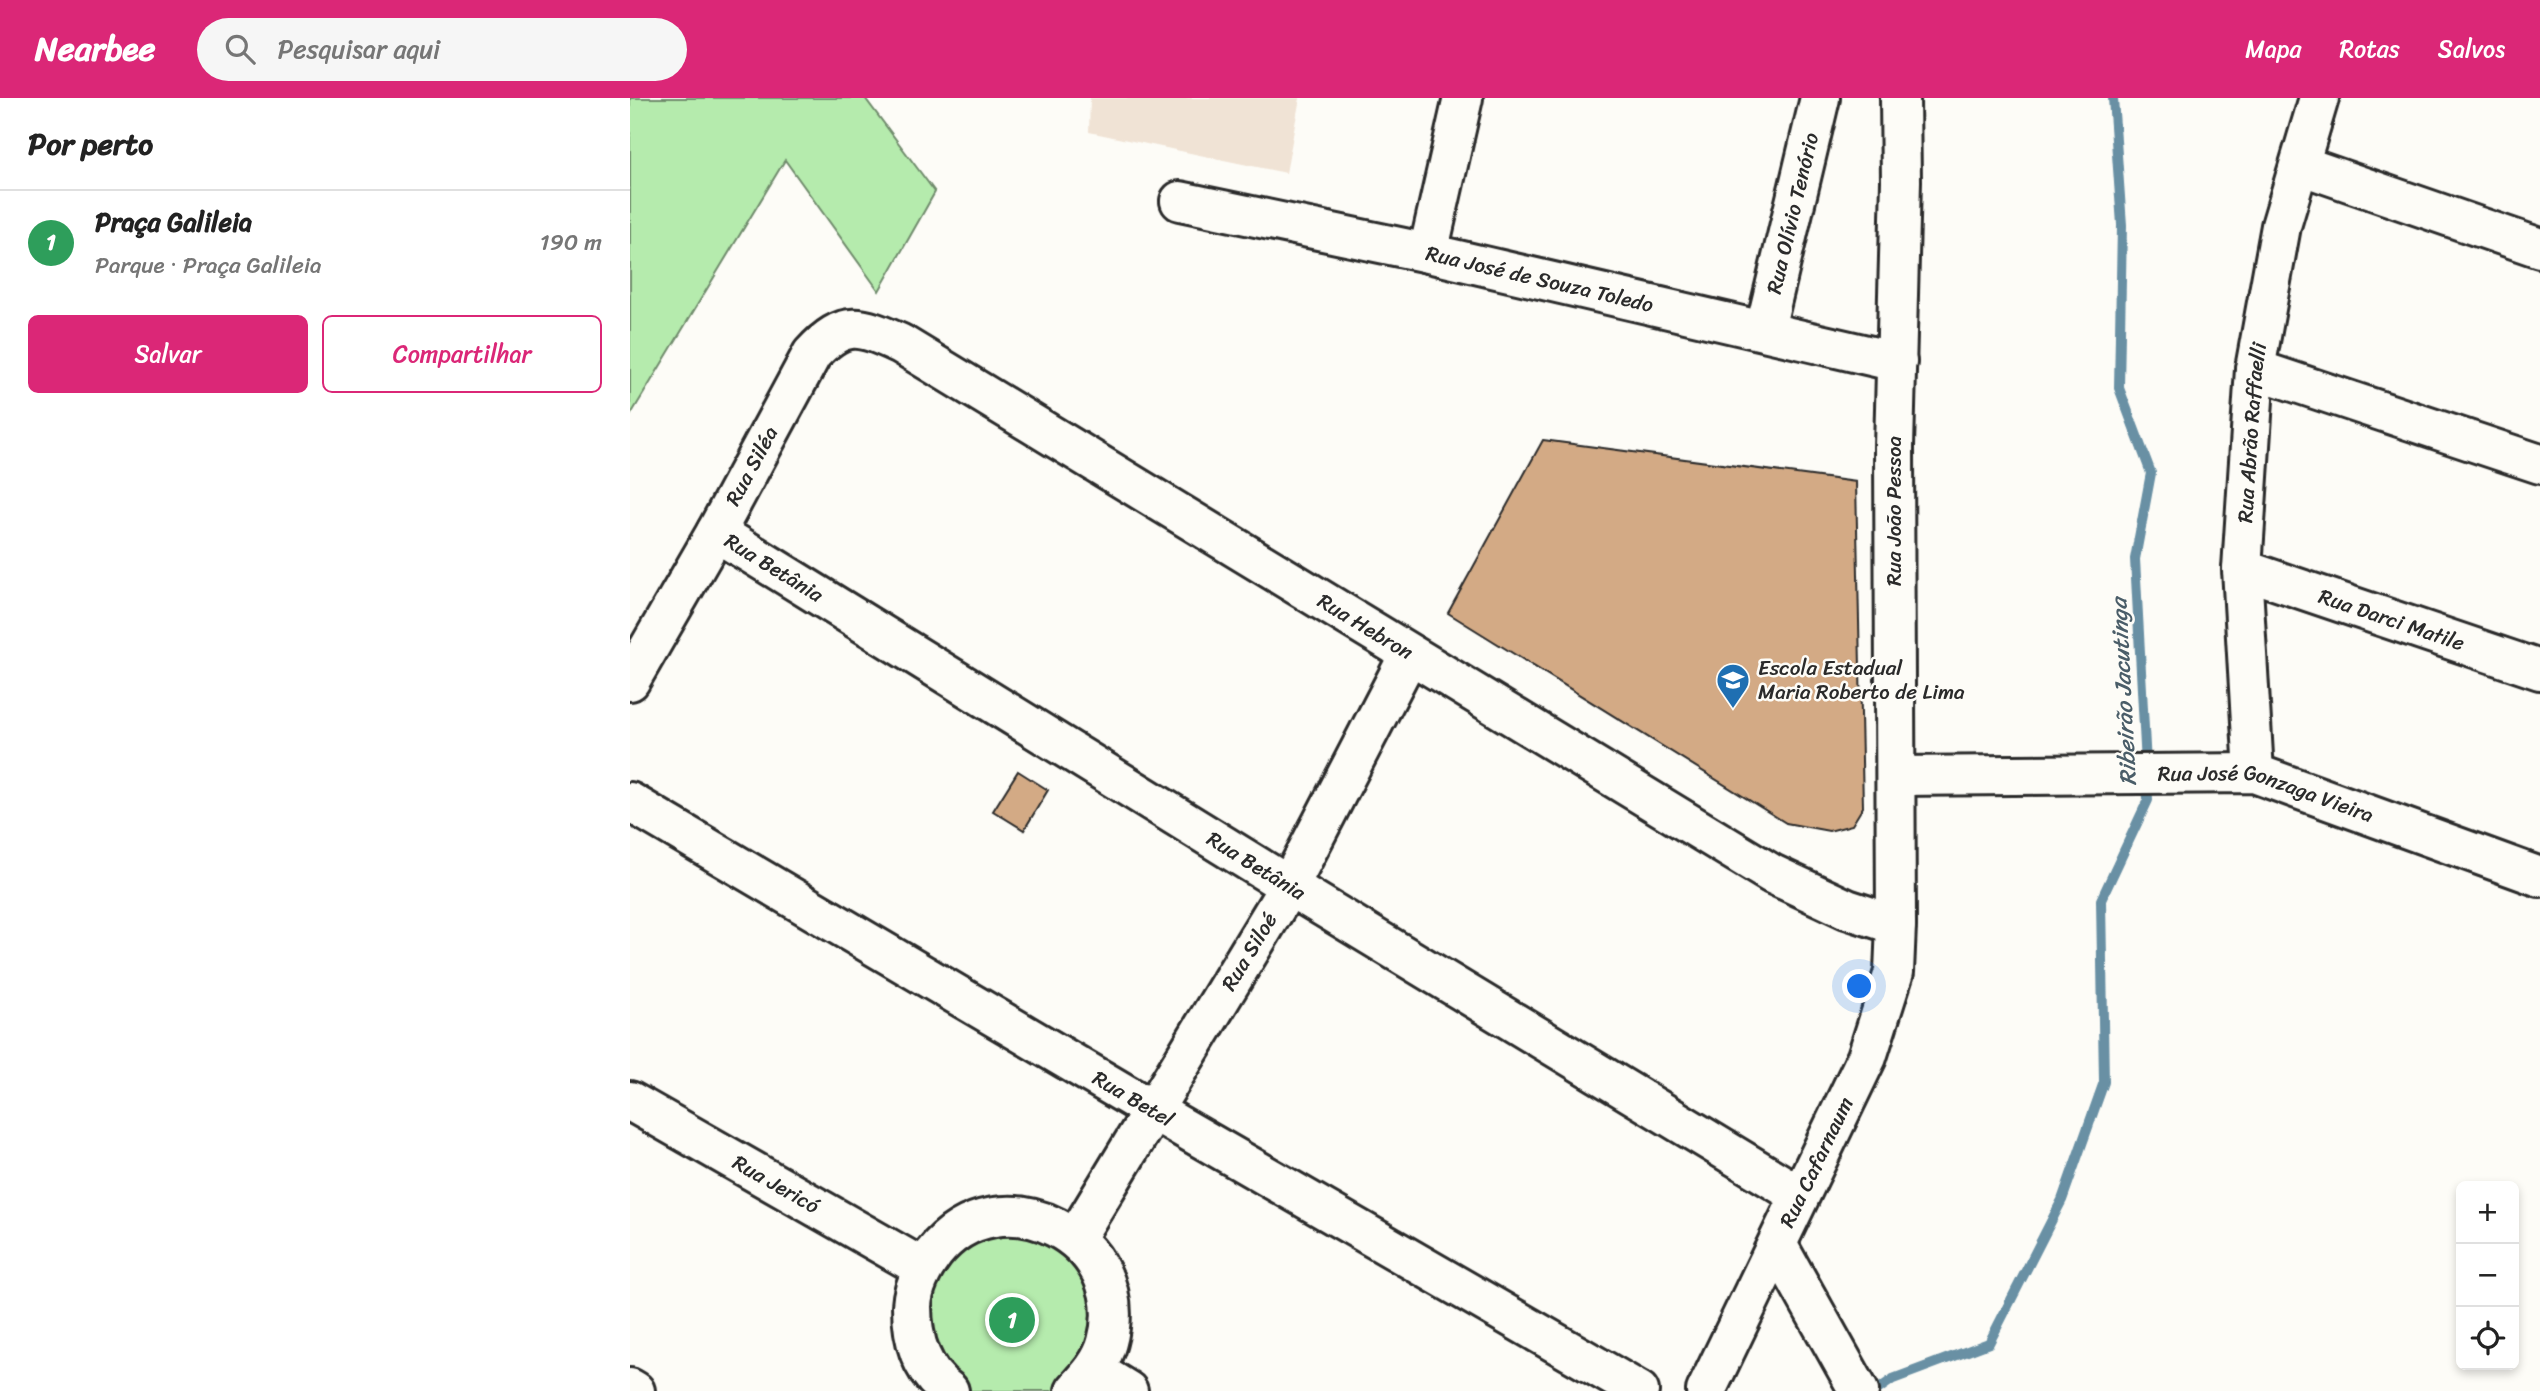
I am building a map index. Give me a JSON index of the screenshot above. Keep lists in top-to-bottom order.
{
  "streets": {
    "street": [
      "Rua Olívio Tenório",
      "Rua José de Souza Toledo",
      "Rua Abrão Raffaelli",
      "Rua Siléa",
      "Rua João Pessoa",
      "Rua Betânia",
      "Rua Darci Matile",
      "Rua Hebron",
      "Rua José Gonzaga Vieira",
      "Rua Siloé",
      "Rua Betel",
      "Rua Cafarnaum",
      "Rua Jericó"
    ]
  },
  "crossings": [
    ["Rua Olívio Tenório", "Rua José de Souza Toledo"],
    ["Rua José de Souza Toledo", "Rua João Pessoa"],
    ["Rua Abrão Raffaelli", "Rua Darci Matile"],
    ["Rua Abrão Raffaelli", "Rua José Gonzaga Vieira"],
    ["Rua Siléa", "Rua Betânia"],
    ["Rua Siléa", "Rua Hebron"],
    ["Rua João Pessoa", "Rua Hebron"],
    ["Rua João Pessoa", "Rua José Gonzaga Vieira"],
    ["Rua João Pessoa", "Rua Cafarnaum"],
    ["Rua Betânia", "Rua Siloé"],
    ["Rua Betânia", "Rua Cafarnaum"],
    ["Rua Hebron", "Rua Siloé"],
    ["Rua Hebron", "Rua Cafarnaum"],
    ["Rua Siloé", "Rua Betel"]
  ],
  "water": ["Ribeirão Jacutinga"],
  "places": {
    "school or university": ["Escola Estadual Maria Roberto de Lima"]
  },
  "page": {
    "header": "Nearbee",
    "search": "Pesquisar aqui",
    "nav": ["Mapa", "Rotas", "Salvos"],
    "heading": "Por perto",
    "list": [
      {
        "mark": "1",
        "name": "Praça Galileia",
        "note": "Parque · Praça Galileia",
        "value": "190 m"
      }
    ],
    "buttons": ["Salvar", "Compartilhar"],
    "map_buttons": ["+", "−"],
    "pins": "1"
  }
}
